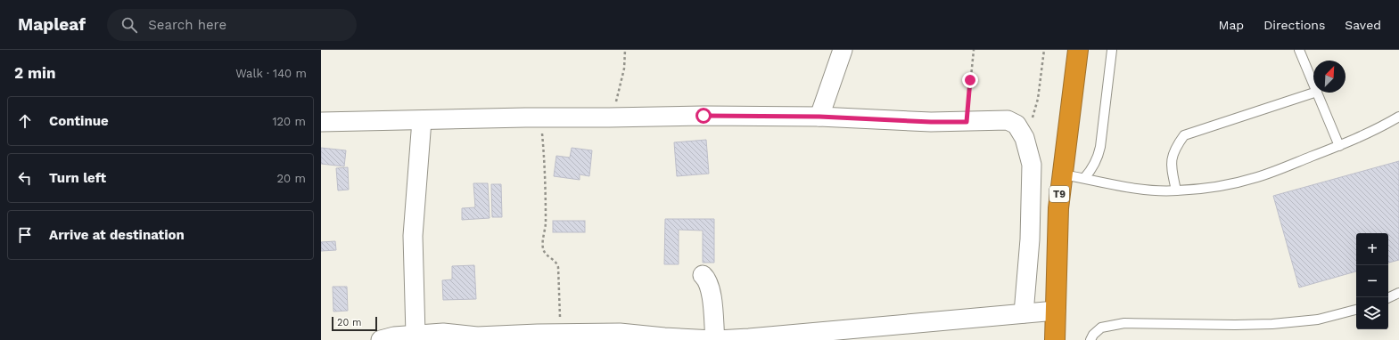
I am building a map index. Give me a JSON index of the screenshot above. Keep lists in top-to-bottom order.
{
  "streets": {
    "highway": ["T9"]
  },
  "scale_bar": "20 m",
  "north": "top right",
  "page": {
    "header": "Mapleaf",
    "search": "Search here",
    "nav": ["Map", "Directions", "Saved"],
    "heading": ["2 min", "Walk · 140 m"],
    "list": [
      ["Continue", "120 m"],
      ["Turn left", "20 m"],
      "Arrive at destination"
    ],
    "map_buttons": ["+", "−"],
    "scale": "20 m"
  }
}
